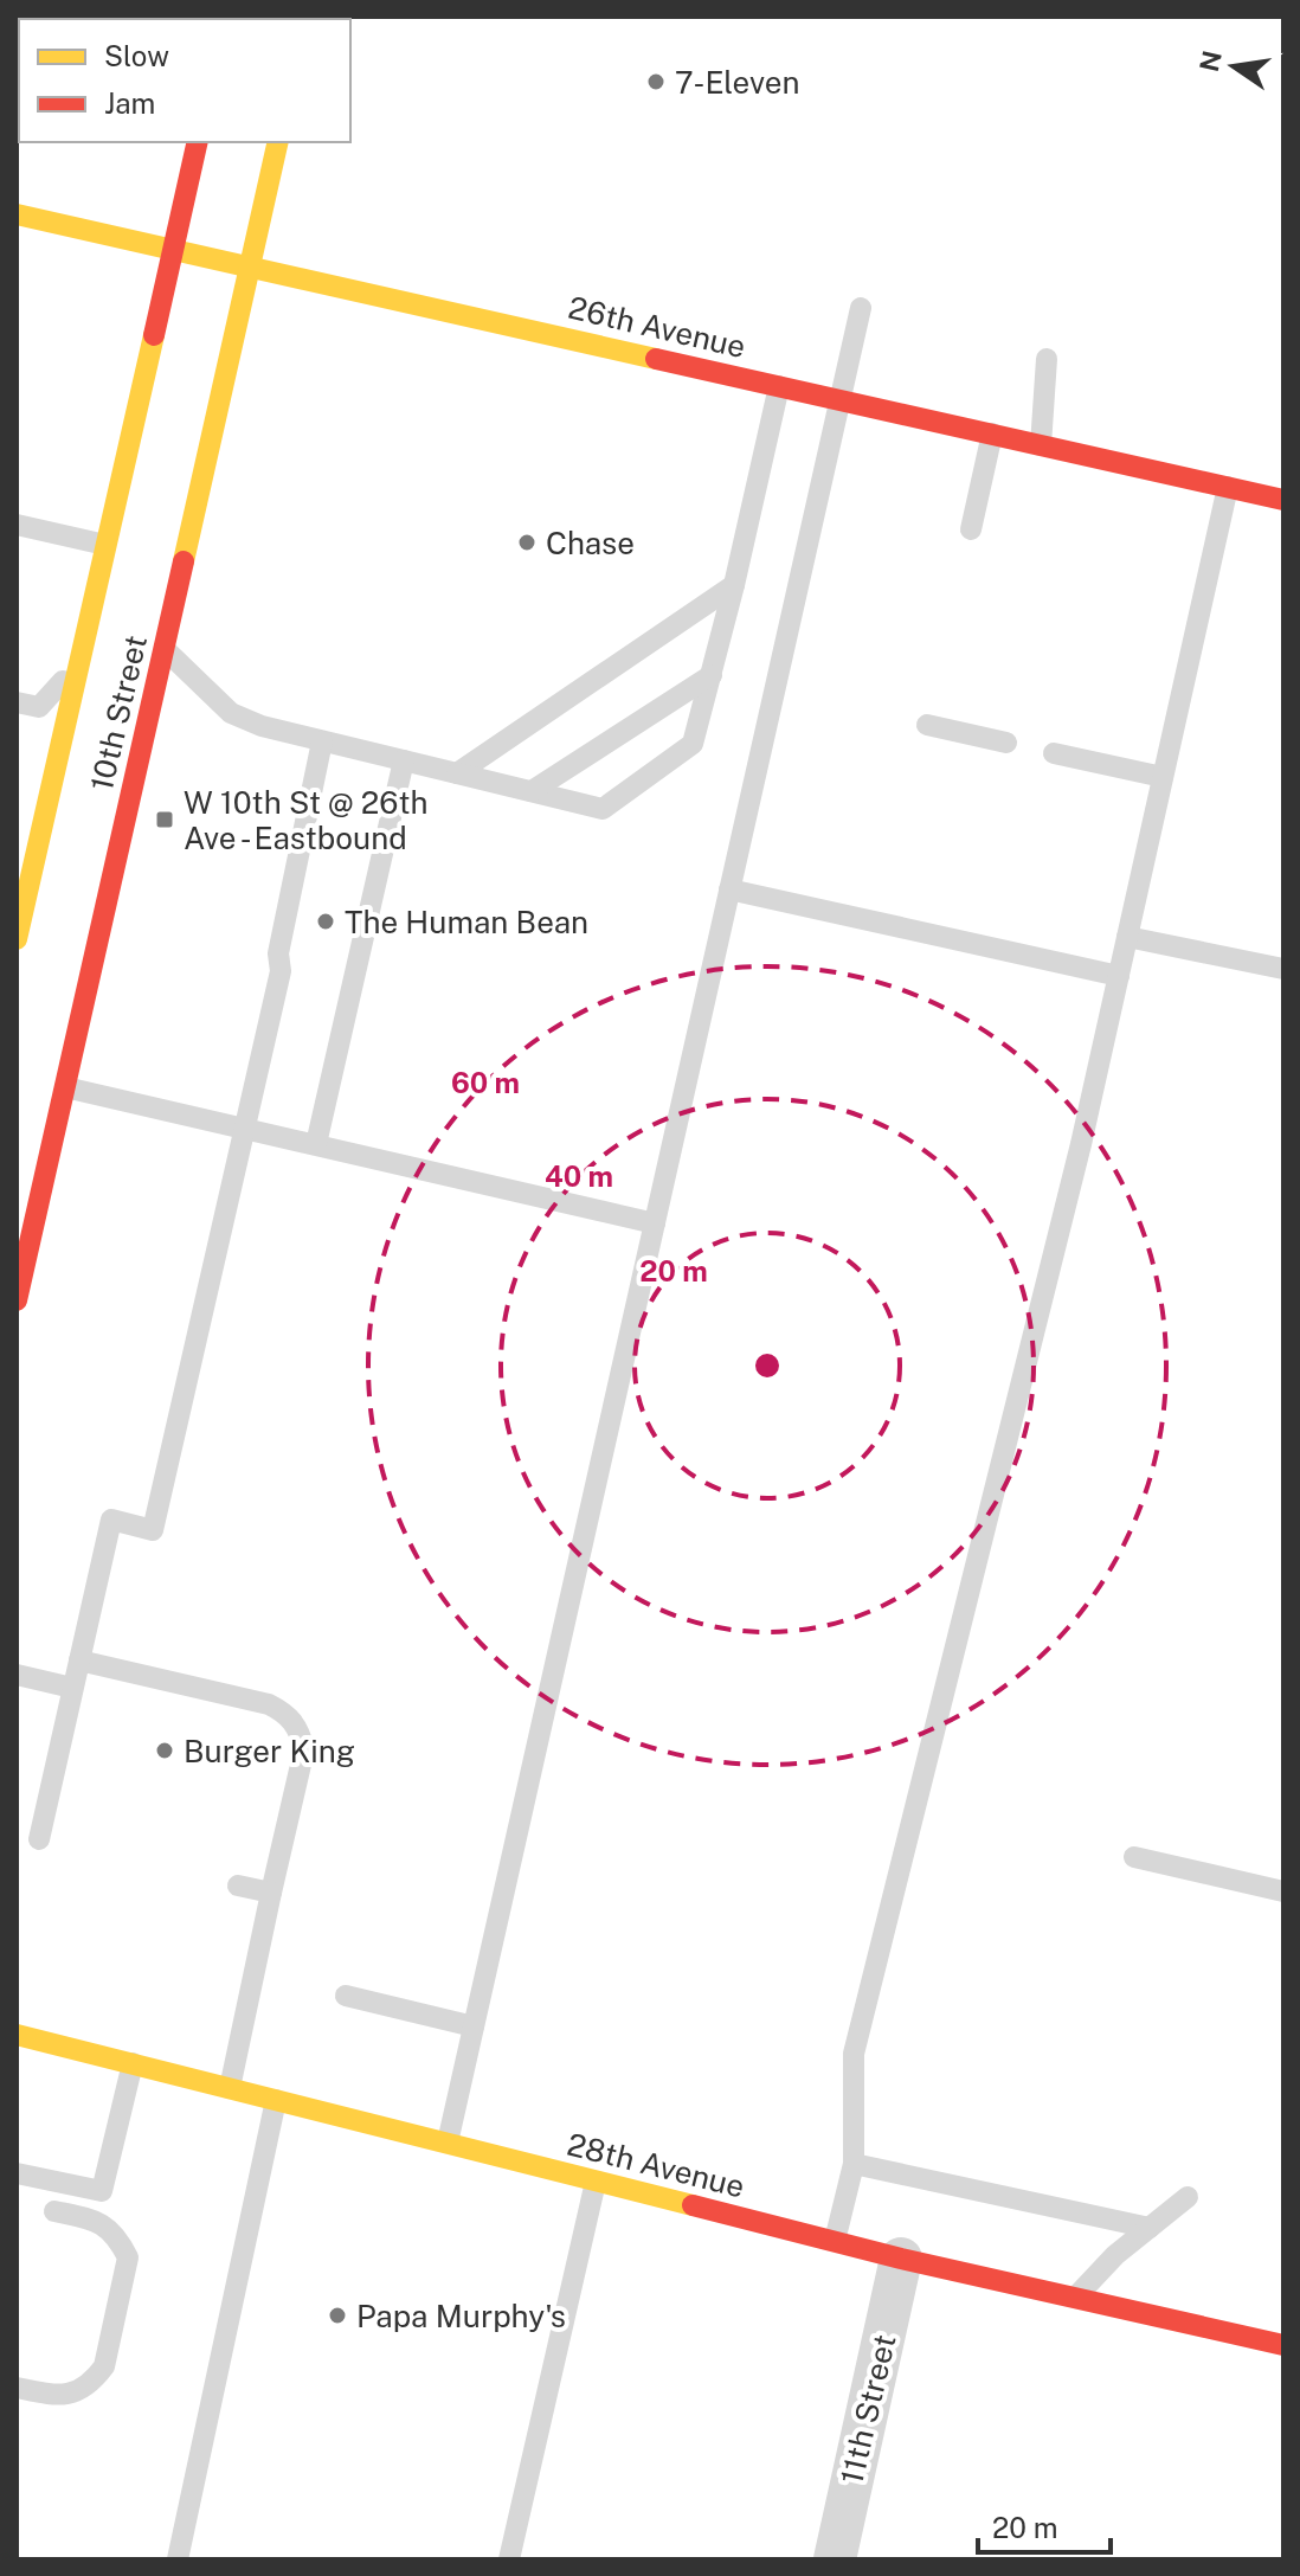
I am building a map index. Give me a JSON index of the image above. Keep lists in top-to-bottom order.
{
  "streets": {
    "street": [
      "26th Avenue",
      "10th Street",
      "28th Avenue",
      "11th Street"
    ]
  },
  "crossings": [
    ["26th Avenue", "10th Street"],
    ["28th Avenue", "11th Street"]
  ],
  "places": {
    "other": [
      "7-Eleven",
      "Chase",
      "The Human Bean",
      "Burger King",
      "Papa Murphy's"
    ],
    "transit": ["W 10th St @ 26th Ave - Eastbound"]
  },
  "legend": ["Slow", "Jam"],
  "scale_bar": "20 m",
  "north": "left",
  "rings": ["60 m", "40 m", "20 m"]
}
